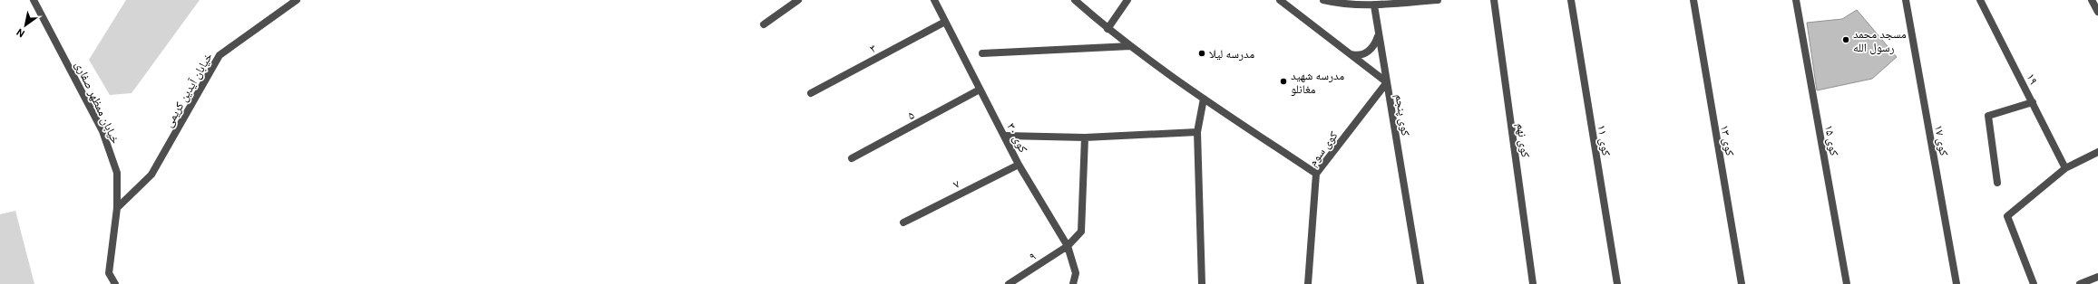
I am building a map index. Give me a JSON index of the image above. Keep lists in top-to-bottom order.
{
  "streets": {
    "street": [
      "۳",
      "۱۹",
      "خیابان آیدین کریمی",
      "خیابان ممظهر صفاری",
      "۵",
      "کوی پنجم",
      "کوی ۳۰",
      "کوی نهم",
      "کوی ۱۱",
      "کوی ۱۳",
      "کوی ۱۵",
      "کوی ۱۷",
      "کوی سوم",
      "۷",
      "۹"
    ]
  },
  "crossings": [
    ["۳", "کوی ۳۰"],
    ["خیابان آیدین کریمی", "خیابان ممظهر صفاری"],
    ["۵", "کوی ۳۰"],
    ["کوی پنجم", "کوی سوم"],
    ["کوی ۳۰", "۷"],
    ["کوی ۳۰", "۹"]
  ],
  "places": ["مسجد محمد رسول الله", "مدرسه لیلا", "مدرسه شهید مغانلو"],
  "north": "bottom left"
}
